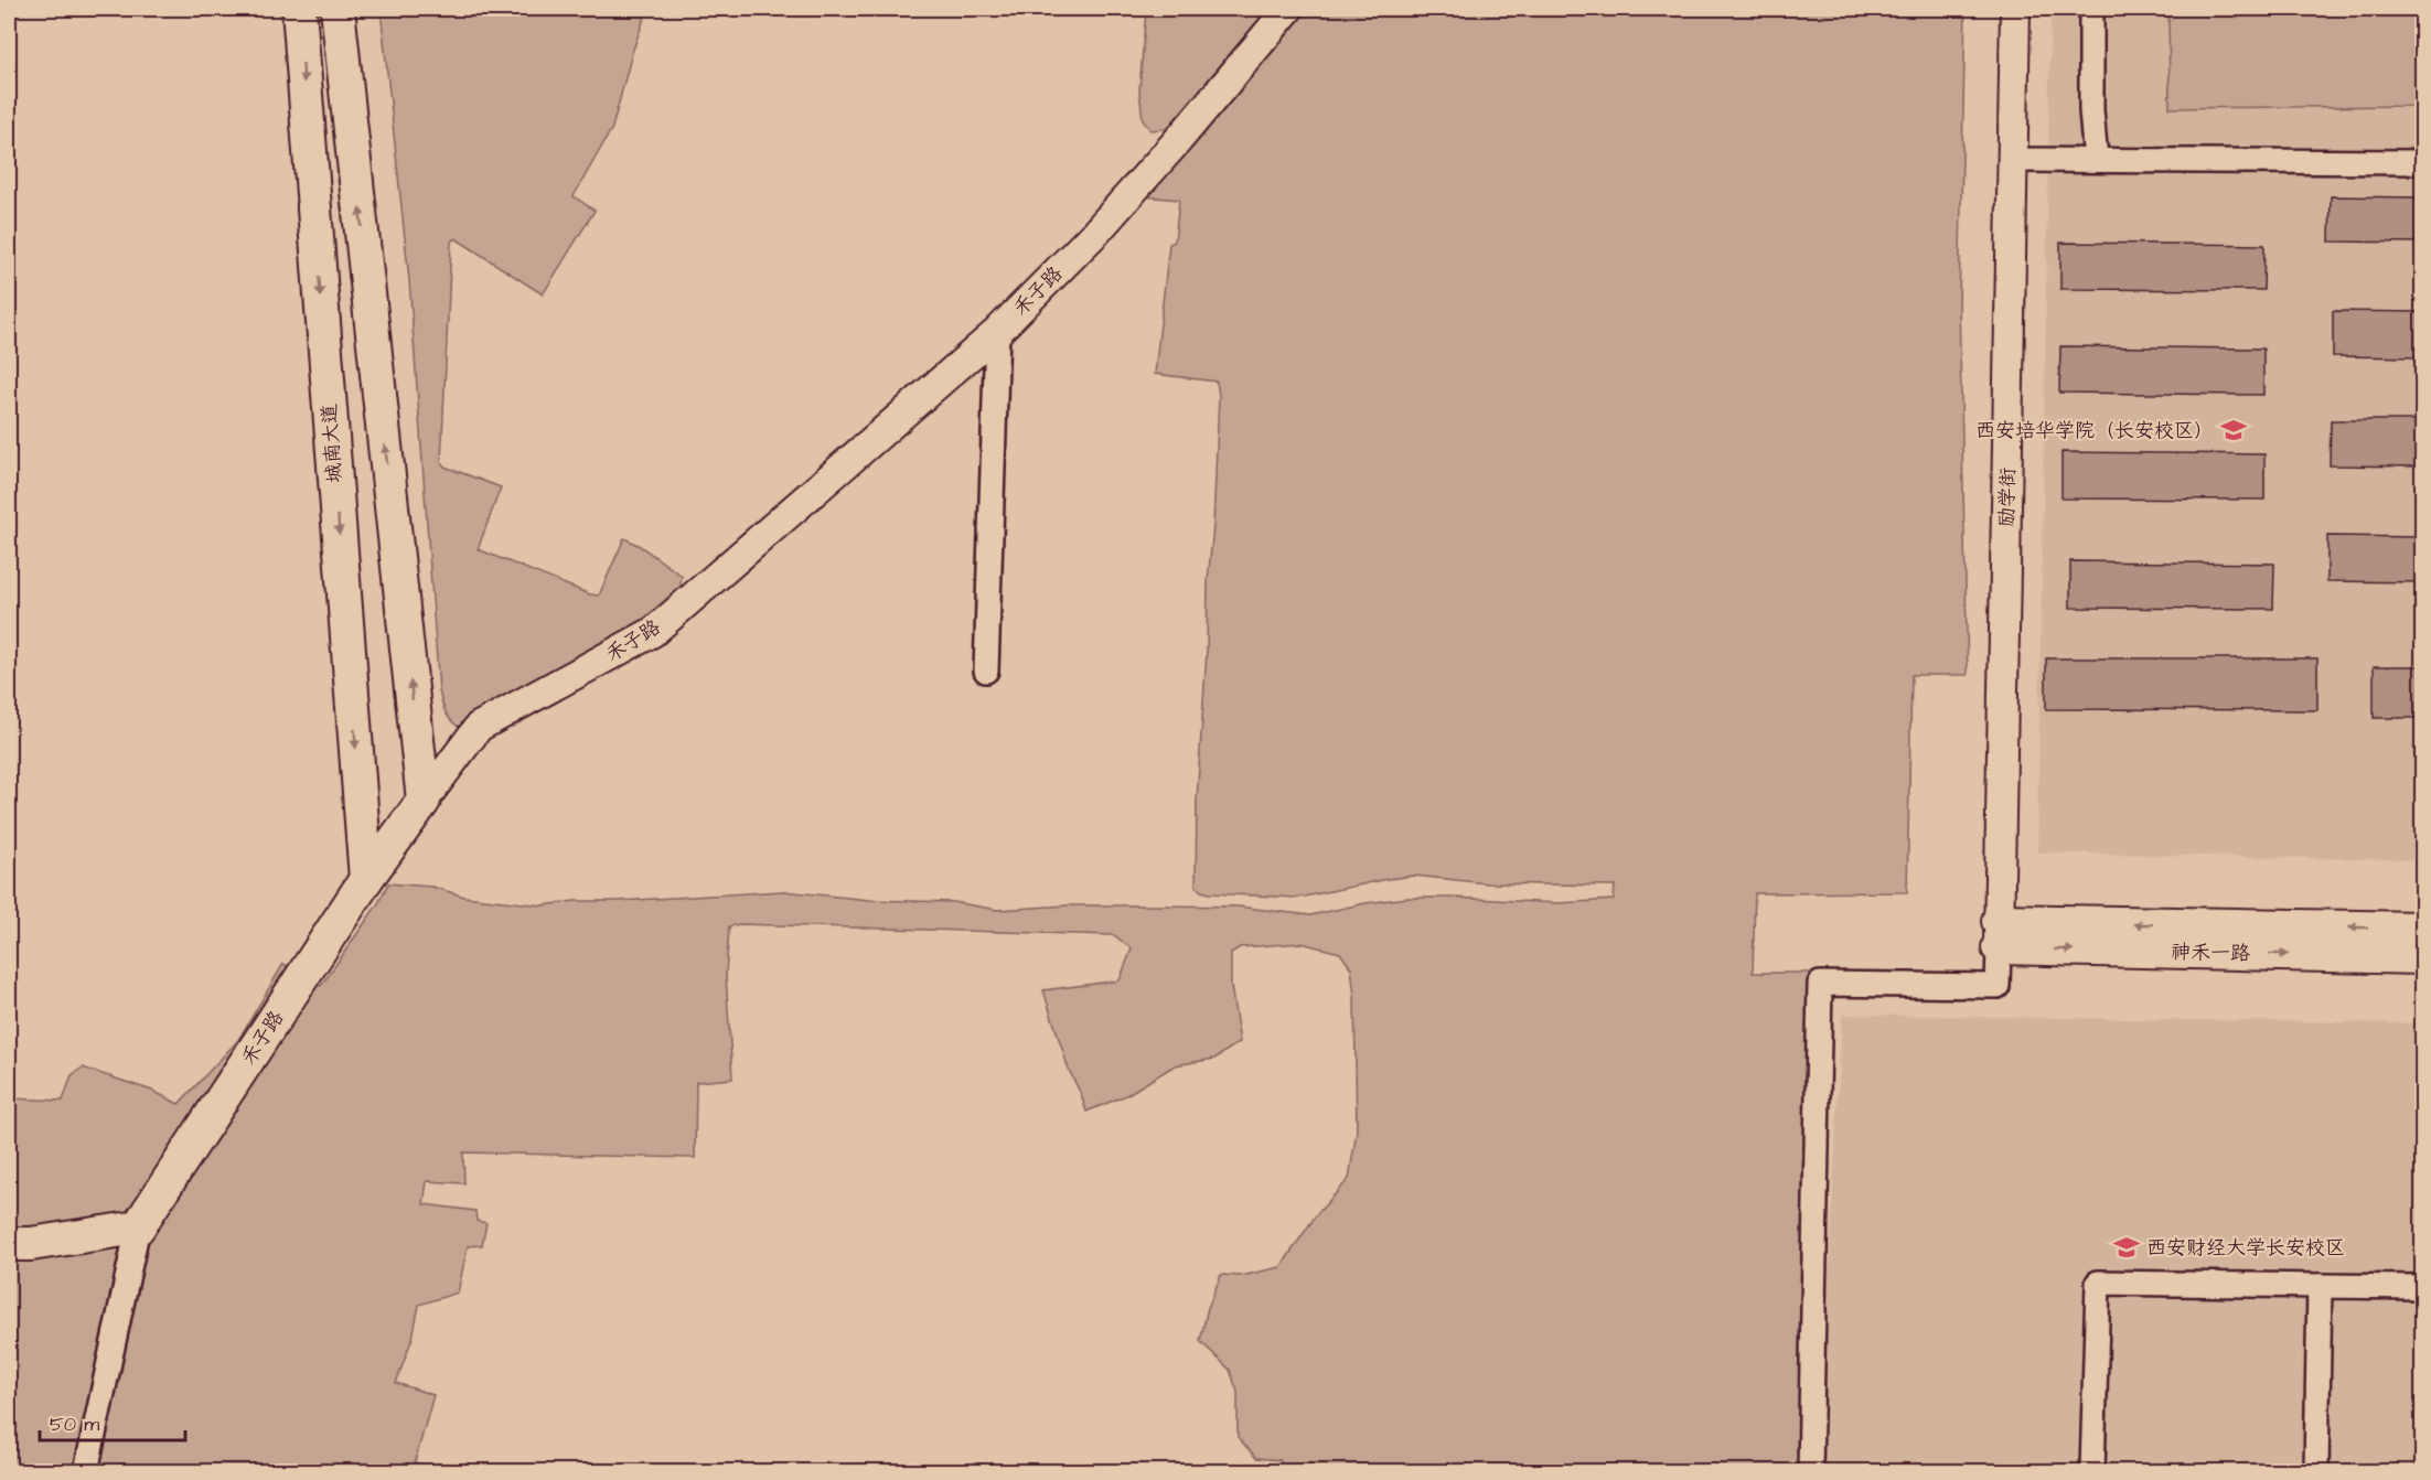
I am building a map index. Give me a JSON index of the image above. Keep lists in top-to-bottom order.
{
  "streets": {
    "main road": ["禾子路", "城南大道", "神禾一路"],
    "street": ["励学街"]
  },
  "crossings": [
    ["禾子路", "城南大道"],
    ["励学街", "神禾一路"]
  ],
  "places": {
    "school or university": ["西安培华学院（长安校区）", "西安财经大学长安校区"]
  },
  "scale_bar": "50 m"
}
